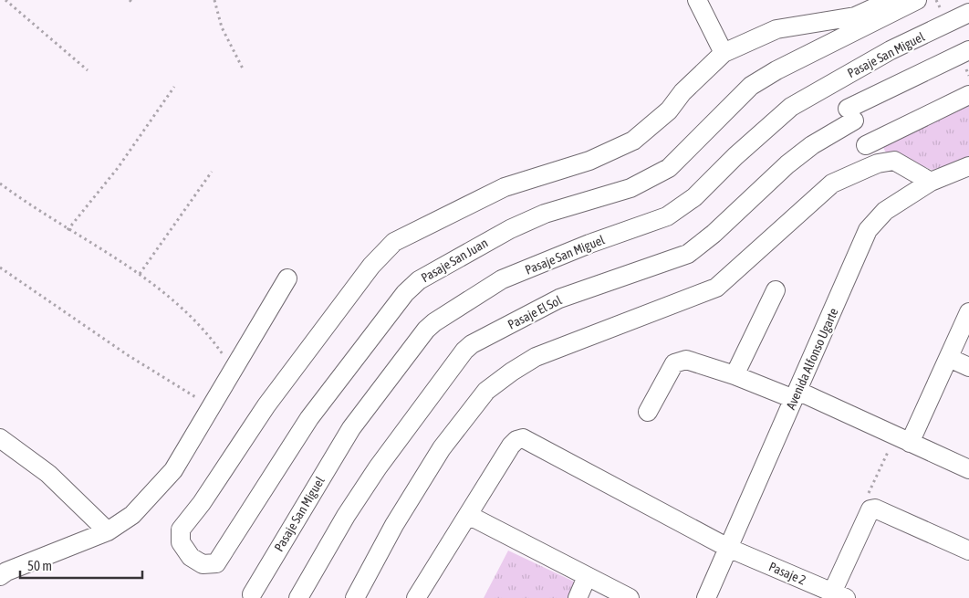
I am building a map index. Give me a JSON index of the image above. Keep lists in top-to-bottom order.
{
  "streets": {
    "street": [
      "Pasaje San Miguel",
      "Pasaje San Juan",
      "Pasaje El Sol",
      "Avenida Alfonso Ugarte",
      "Pasaje 2"
    ]
  },
  "crossings": [
    ["Avenida Alfonso Ugarte", "Pasaje 2"]
  ],
  "scale_bar": "50 m"
}
